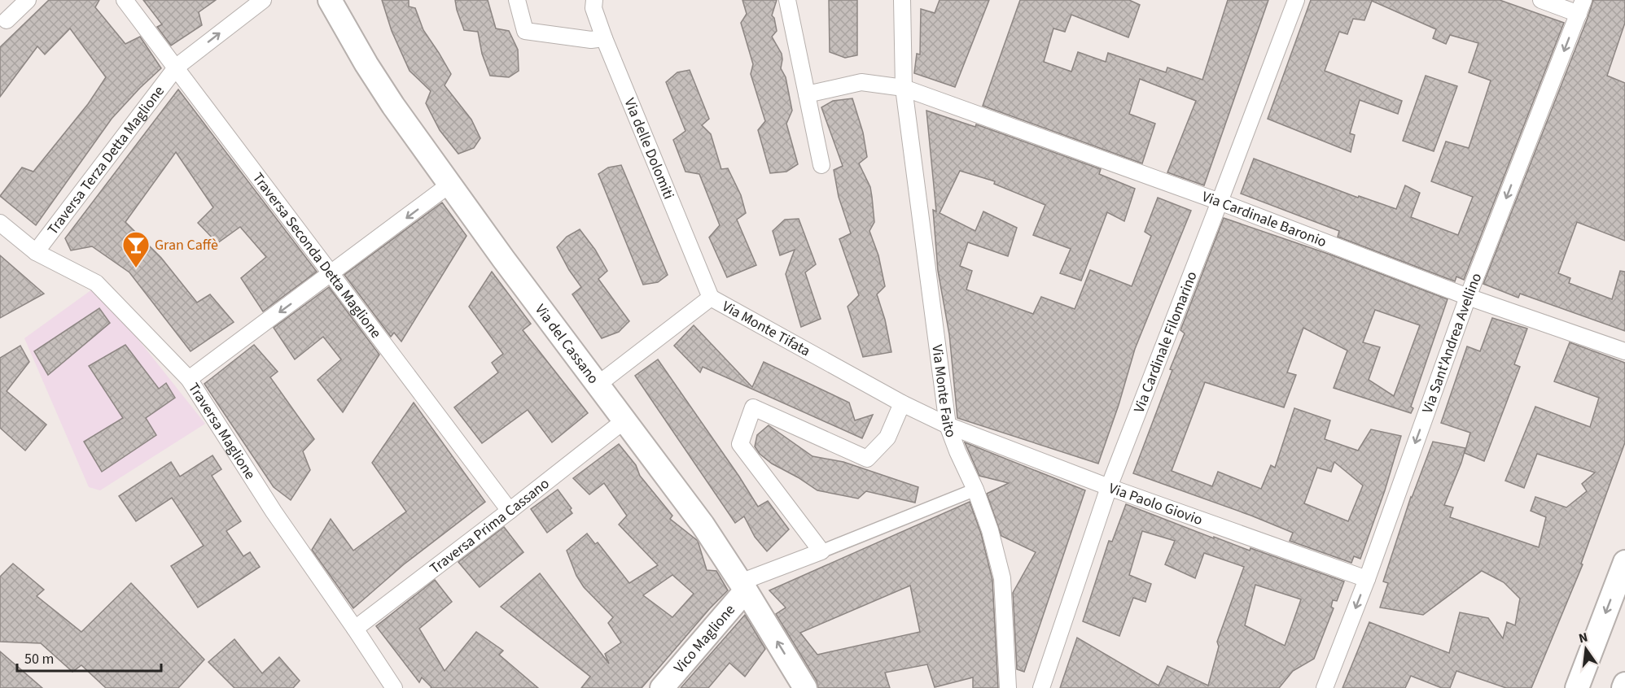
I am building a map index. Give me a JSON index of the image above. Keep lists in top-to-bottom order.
{
  "streets": {
    "main road": ["Via del Cassano", "Vico Maglione"],
    "street": [
      "Via delle Dolomiti",
      "Traversa Terza Detta Maglione",
      "Via Cardinale Baronio",
      "Traversa Seconda Detta Maglione",
      "Via Monte Tifata",
      "Via Cardinale Filomarino",
      "Via Sant'Andrea Avellino",
      "Via Monte Faito",
      "Traversa Maglione",
      "Via Paolo Giovio",
      "Traversa Prima Cassano"
    ]
  },
  "crossings": [
    ["Via delle Dolomiti", "Via Monte Tifata"],
    ["Traversa Terza Detta Maglione", "Traversa Seconda Detta Maglione"],
    ["Traversa Terza Detta Maglione", "Traversa Maglione"],
    ["Via Cardinale Baronio", "Via Cardinale Filomarino"],
    ["Via Cardinale Baronio", "Via Sant'Andrea Avellino"],
    ["Via Cardinale Baronio", "Via Monte Faito"],
    ["Traversa Seconda Detta Maglione", "Traversa Prima Cassano"],
    ["Via Monte Tifata", "Via del Cassano"],
    ["Via Monte Tifata", "Via Monte Faito"],
    ["Via Monte Tifata", "Via Paolo Giovio"],
    ["Via Cardinale Filomarino", "Via Paolo Giovio"],
    ["Via Sant'Andrea Avellino", "Via Paolo Giovio"],
    ["Via del Cassano", "Traversa Prima Cassano"],
    ["Via del Cassano", "Vico Maglione"],
    ["Via Monte Faito", "Via Paolo Giovio"],
    ["Traversa Maglione", "Traversa Prima Cassano"]
  ],
  "one_way": ["Via Sant'Andrea Avellino"],
  "places": {
    "bar": ["Gran Caffè"]
  },
  "scale_bar": "50 m",
  "north": "top"
}
